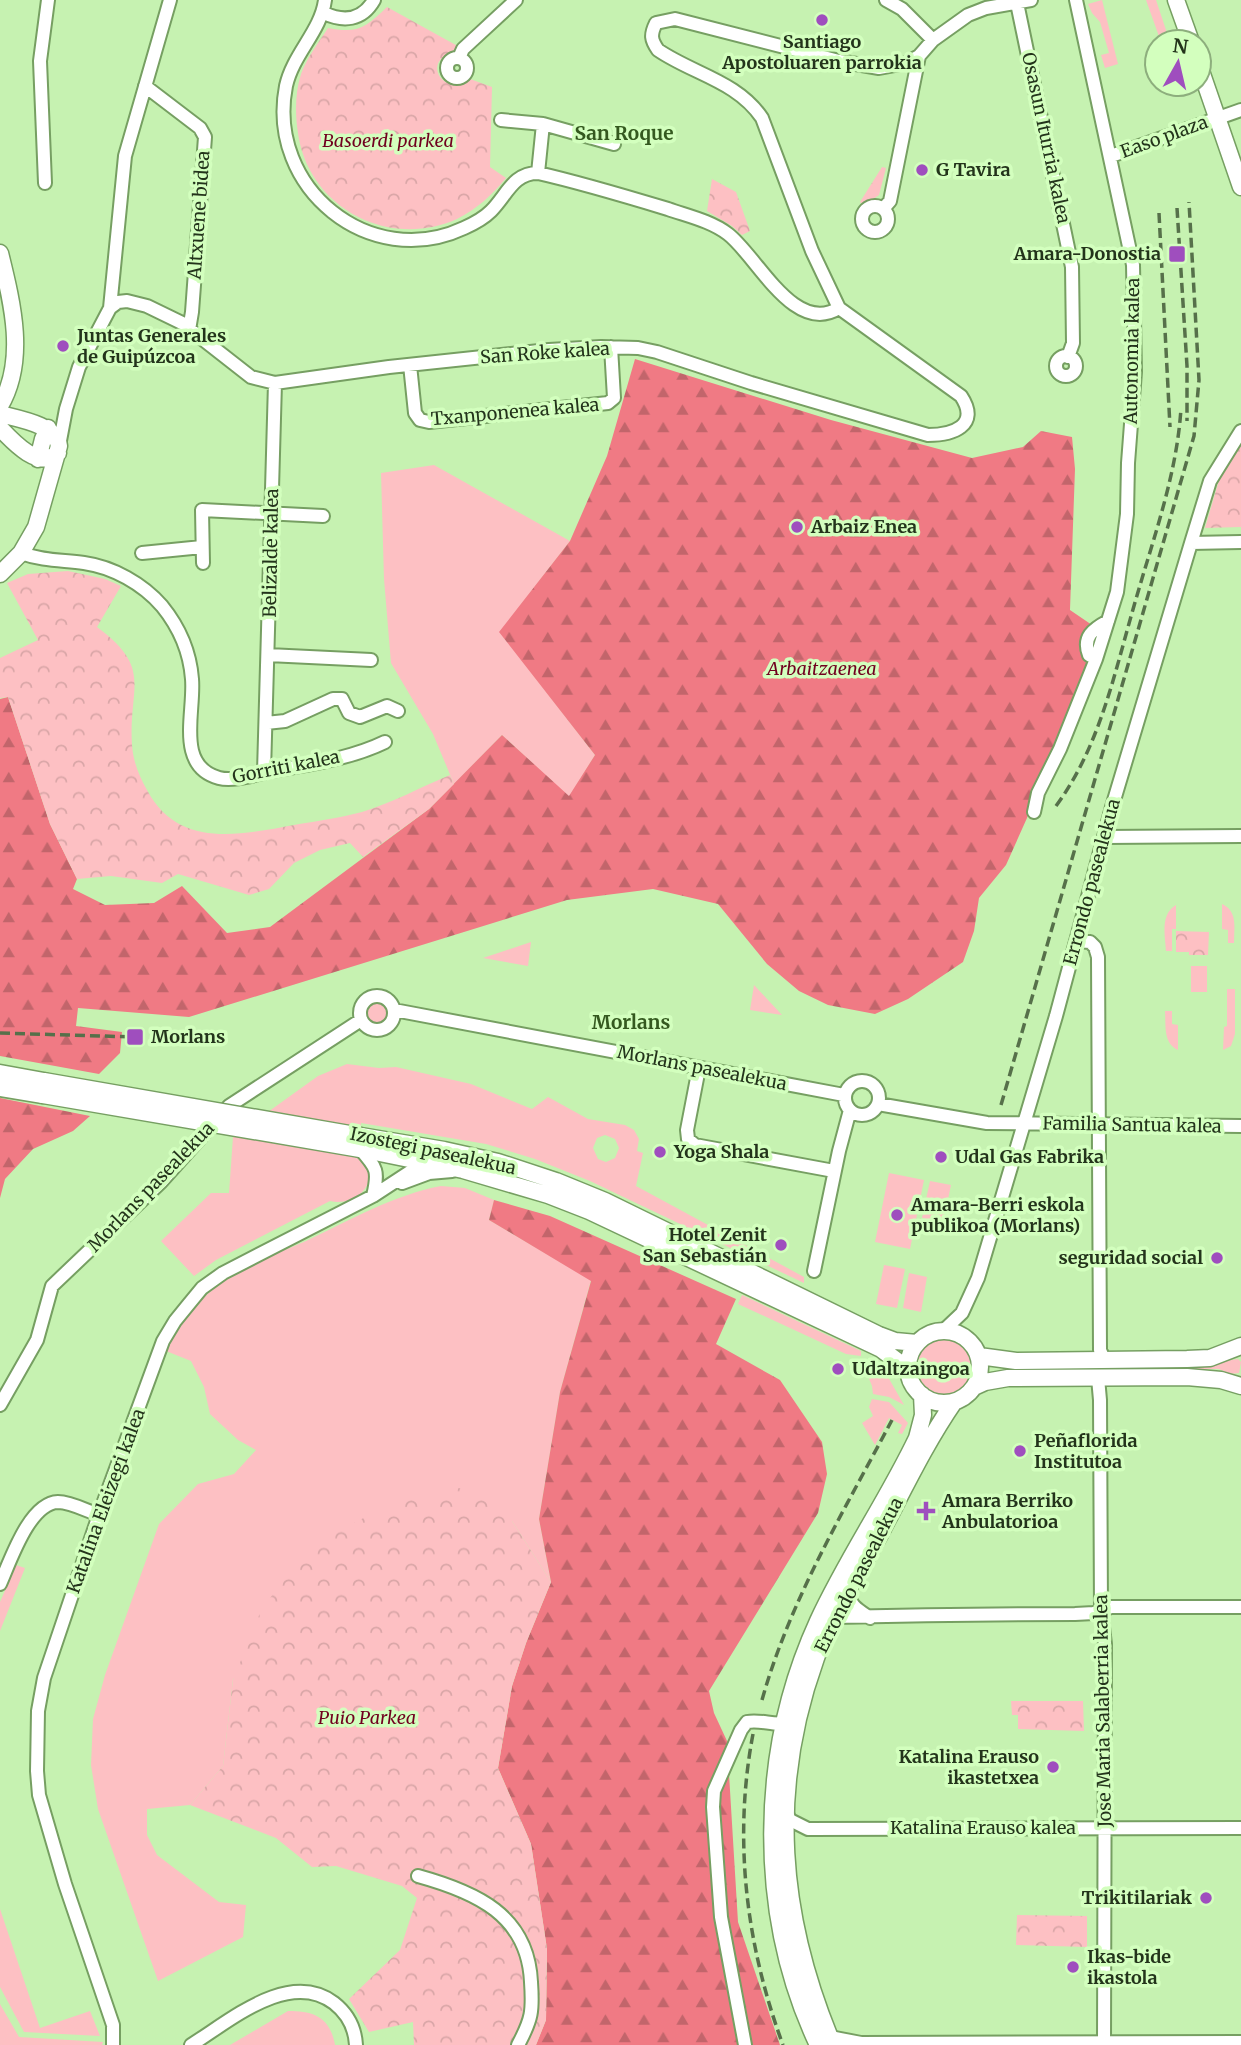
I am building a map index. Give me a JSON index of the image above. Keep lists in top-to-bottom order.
{
  "streets": {
    "main road": ["Errondo pasealekua", "Izostegi pasealekua"],
    "street": [
      "Easo plaza",
      "Osasun Iturria kalea",
      "Altxuene bidea",
      "Autonomia kalea",
      "San Roke kalea",
      "Txanponenea kalea",
      "Belizalde kalea",
      "Gorriti kalea",
      "Morlans pasealekua",
      "Familia Santua kalea",
      "Katalina Eleizegi kalea",
      "Jose Maria Salaberria kalea",
      "Katalina Erauso kalea"
    ]
  },
  "crossings": [
    ["Easo plaza", "Autonomia kalea"],
    ["Altxuene bidea", "San Roke kalea"],
    ["San Roke kalea", "Txanponenea kalea"],
    ["San Roke kalea", "Belizalde kalea"],
    ["Belizalde kalea", "Gorriti kalea"],
    ["Errondo pasealekua", "Familia Santua kalea"],
    ["Errondo pasealekua", "Izostegi pasealekua"],
    ["Izostegi pasealekua", "Katalina Eleizegi kalea"],
    ["Jose Maria Salaberria kalea", "Katalina Erauso kalea"]
  ],
  "districts": ["San Roque", "Morlans"],
  "parks": ["Basoerdi parkea", "Arbaitzaenea", "Puio Parkea"],
  "places": {
    "other": [
      "Santiago Apostoluaren parrokia",
      "G Tavira",
      "Juntas Generales de Guipúzcoa",
      "Arbaiz Enea",
      "Yoga Shala",
      "Udal Gas Fabrika",
      "Amara-Berri eskola publikoa (Morlans)",
      "Hotel Zenit San Sebastián",
      "seguridad social",
      "Udaltzaingoa",
      "Peñaflorida Institutoa",
      "Katalina Erauso ikastetxea",
      "Trikitilariak",
      "Ikas-bide ikastola"
    ],
    "transit": ["Amara-Donostia", "Morlans"],
    "health": ["Amara Berriko Anbulatorioa"]
  },
  "north": "top"
}
